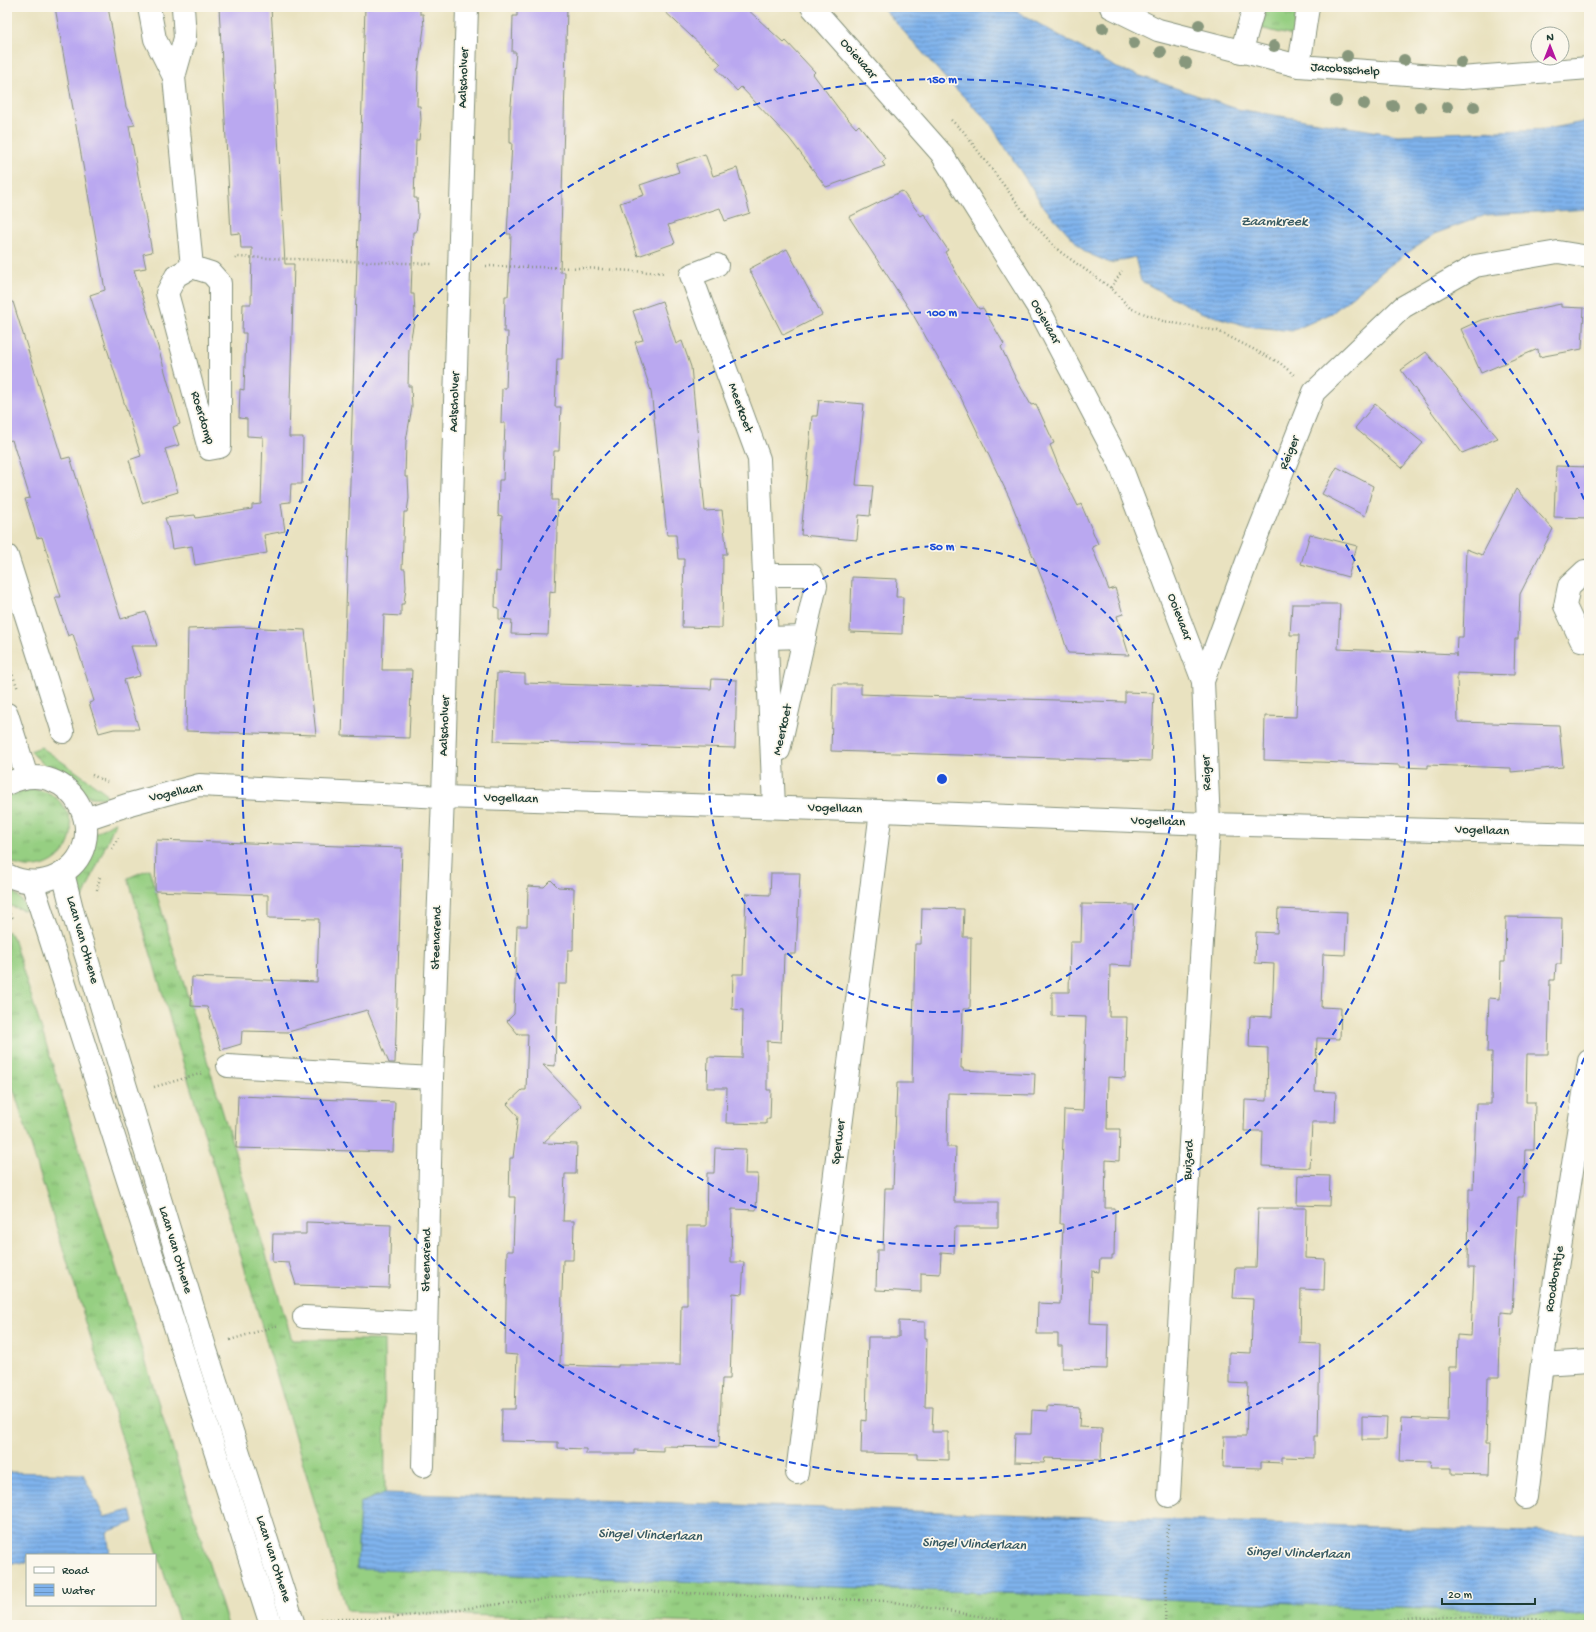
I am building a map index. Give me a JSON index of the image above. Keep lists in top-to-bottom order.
{
  "streets": {
    "street": [
      "Ooievaar",
      "Jacobsschelp",
      "Aalscholver",
      "Meerkoet",
      "Roerdomp",
      "Reiger",
      "Vogellaan",
      "Steenarend",
      "Laan van Othene",
      "Sperwer",
      "Buizerd",
      "Roodborstje"
    ]
  },
  "crossings": [
    ["Ooievaar", "Reiger"],
    ["Aalscholver", "Vogellaan"],
    ["Aalscholver", "Steenarend"],
    ["Meerkoet", "Vogellaan"],
    ["Reiger", "Vogellaan"],
    ["Reiger", "Buizerd"],
    ["Vogellaan", "Steenarend"],
    ["Vogellaan", "Sperwer"],
    ["Vogellaan", "Buizerd"]
  ],
  "water": ["Zaamkreek", "Singel Vlinderlaan"],
  "legend": ["Road", "Water"],
  "scale_bar": "20 m",
  "north": "top",
  "rings": ["150 m", "100 m", "50 m"]
}
